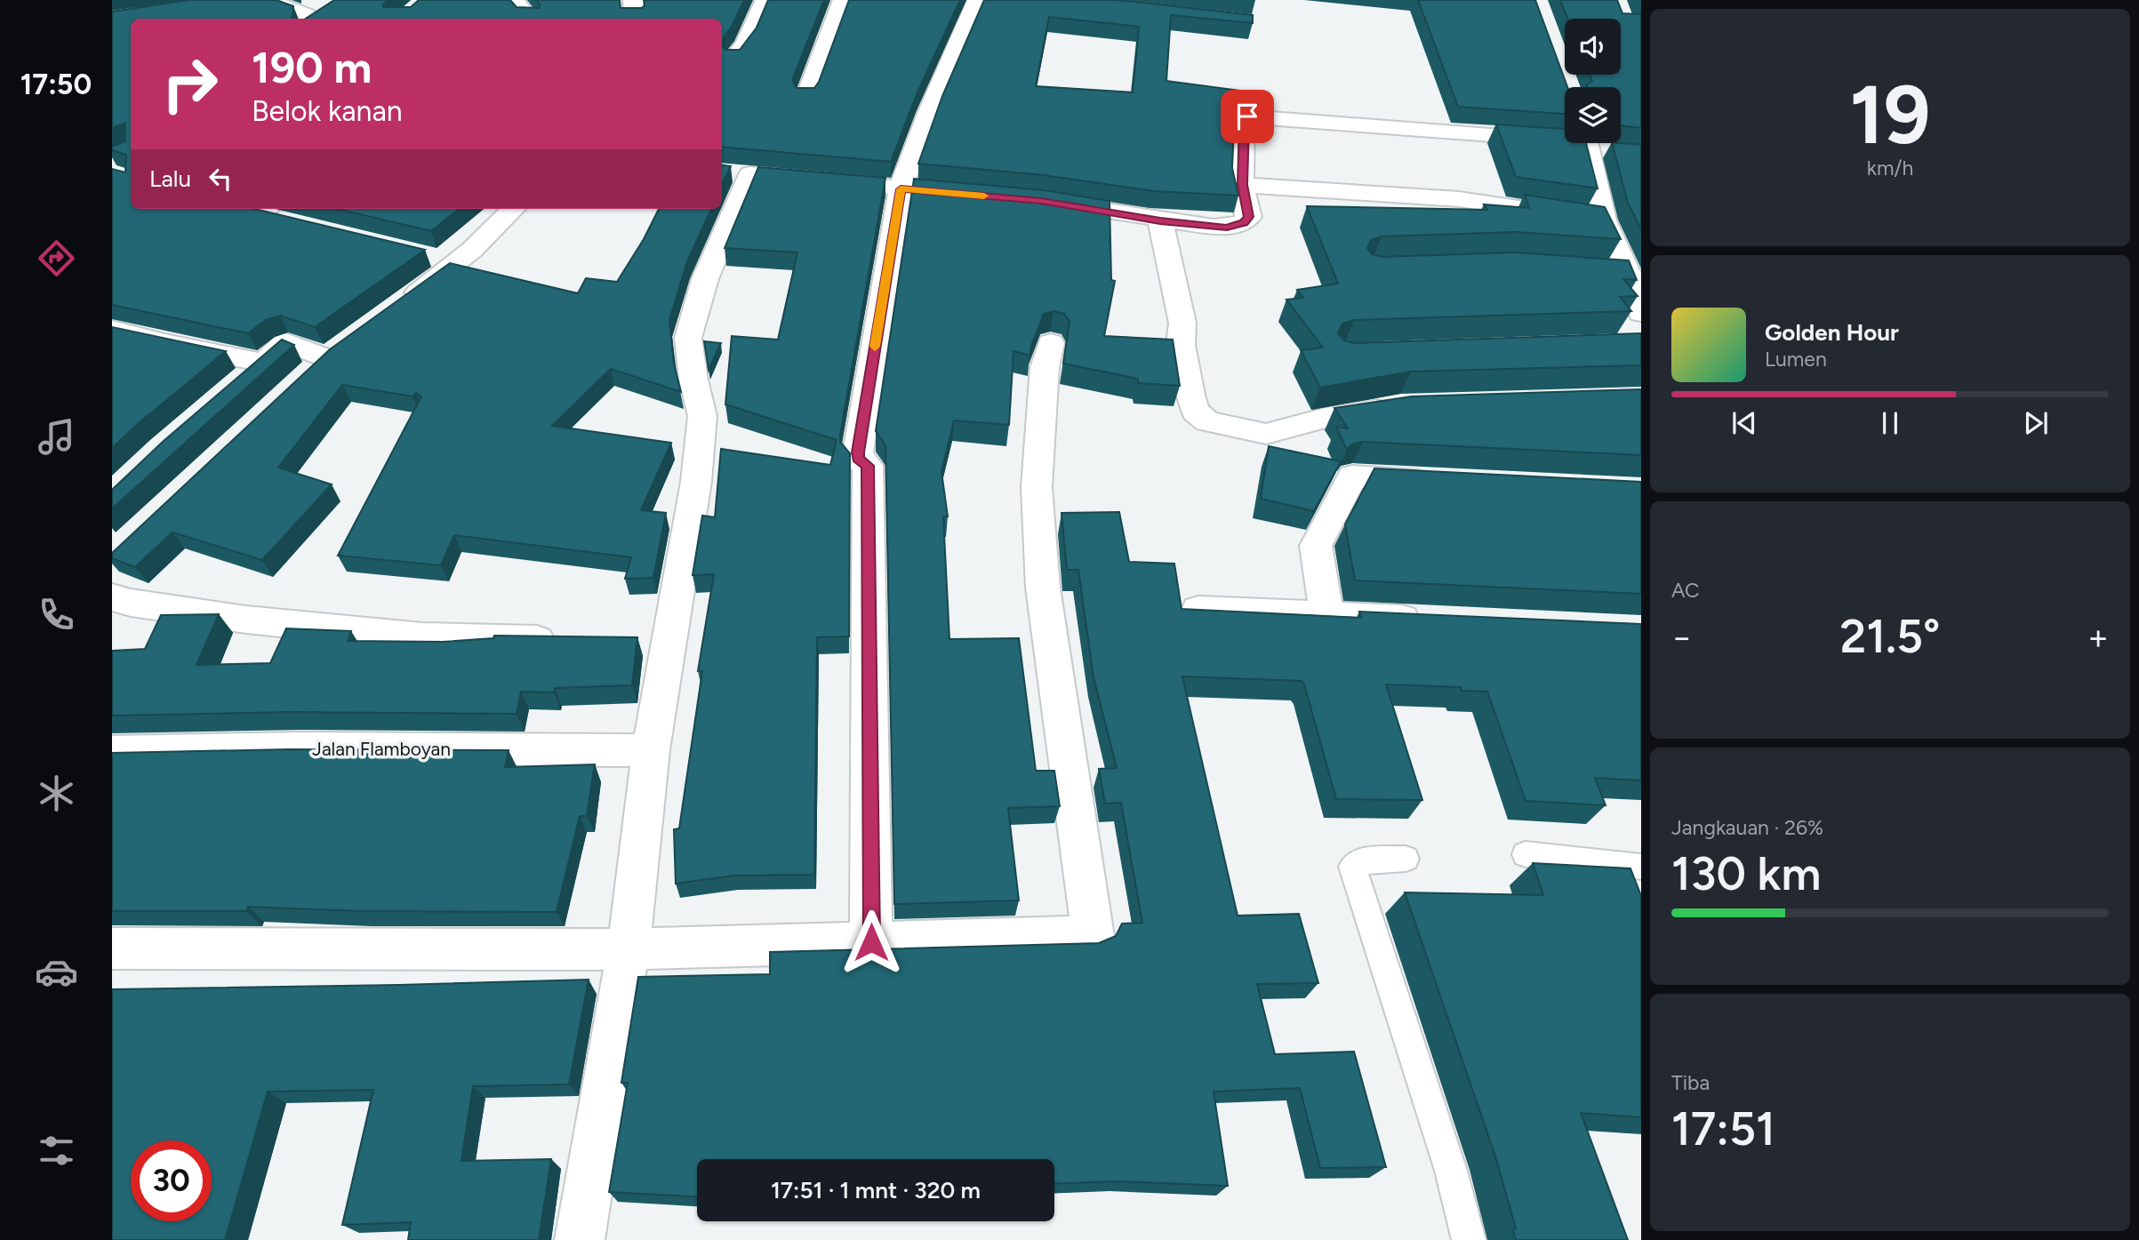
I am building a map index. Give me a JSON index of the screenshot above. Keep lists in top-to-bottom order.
{
  "streets": {
    "street": ["Jalan Flamboyan"]
  },
  "page": {
    "tabs": "17:50",
    "tile": [
      ["19", "km/h"],
      "AC",
      ["Jangkauan · 26%", "130 km"],
      ["Tiba", "17:51"]
    ],
    "turn": ["190 m", "Belok kanan"],
    "then": "Lalu",
    "song": ["Golden Hour", "Lumen"],
    "heat": ["−", "21.5°", "+"],
    "limit": "30",
    "trip": "17:51 · 1 mnt · 320 m"
  }
}
